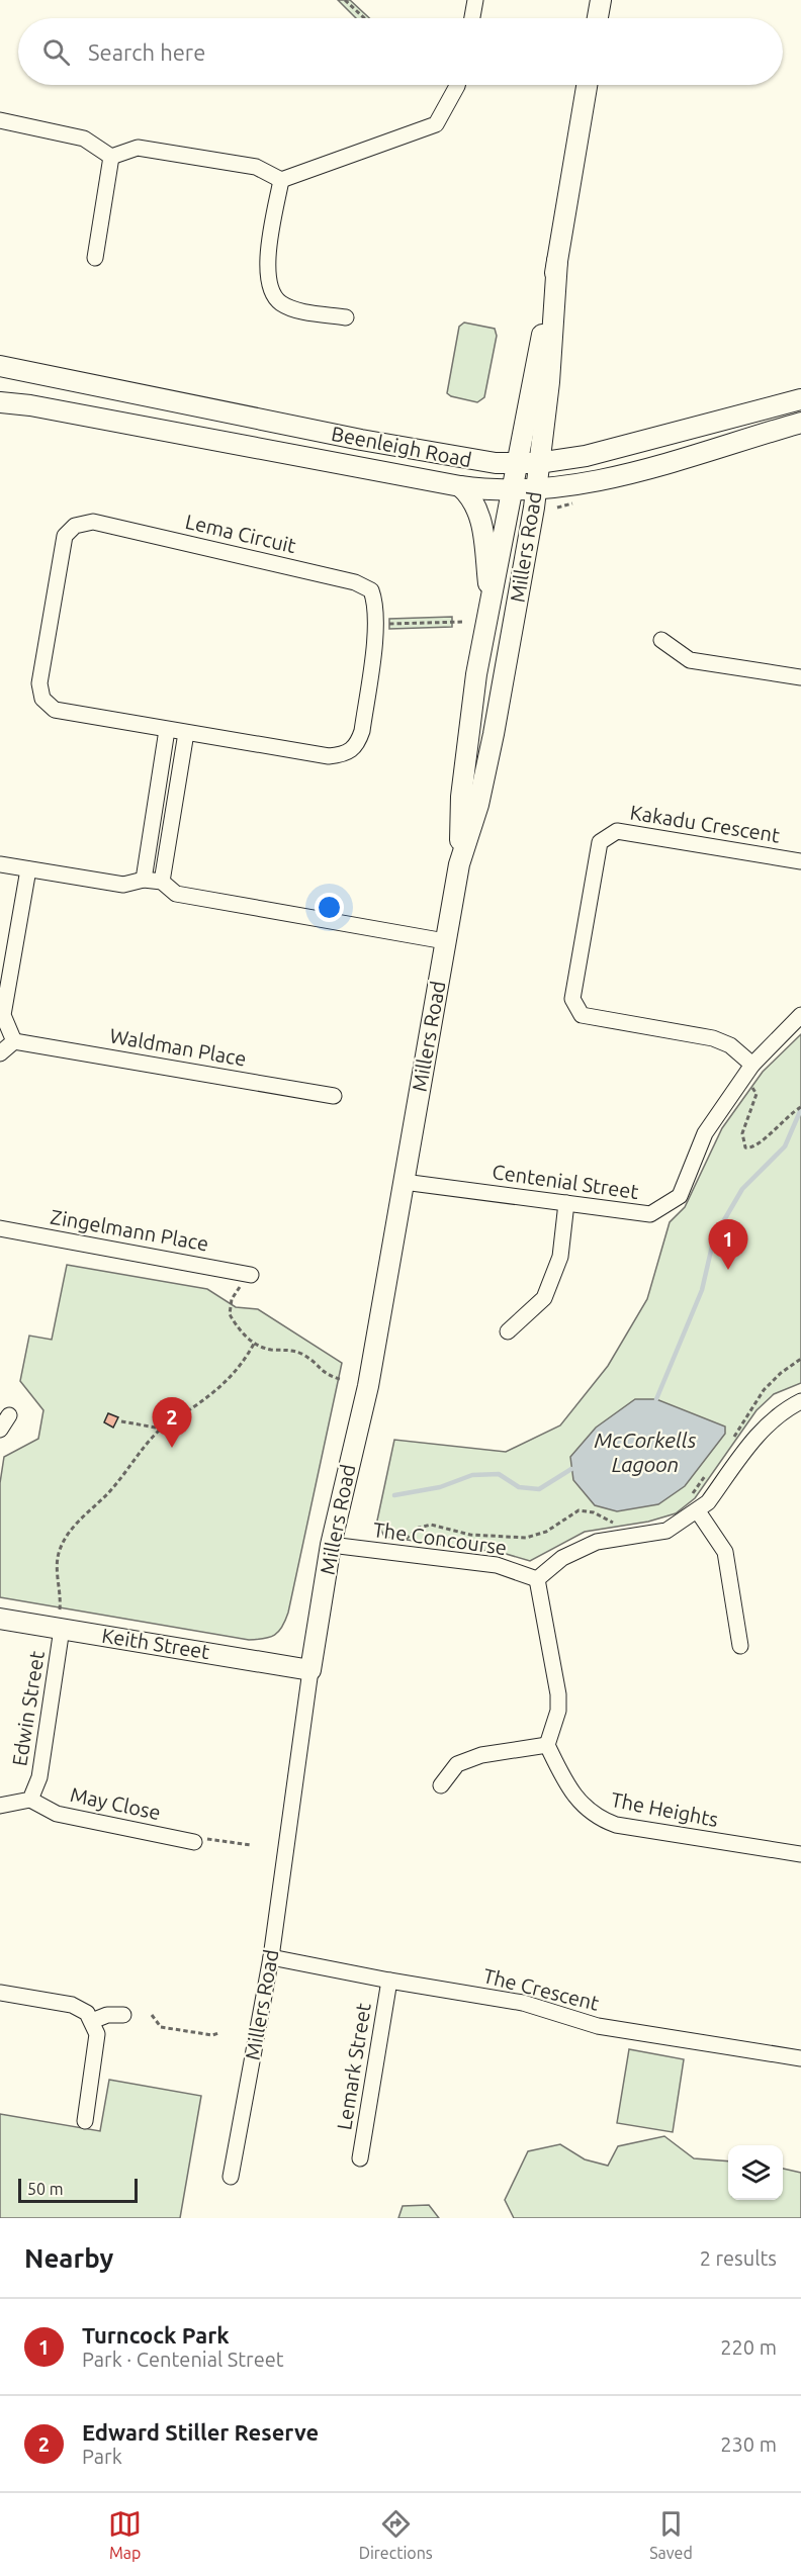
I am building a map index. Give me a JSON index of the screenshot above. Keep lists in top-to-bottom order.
{
  "streets": {
    "street": [
      "Beenleigh Road",
      "Lema Circuit",
      "Millers Road",
      "Kakadu Crescent",
      "Waldman Place",
      "Centenial Street",
      "Zingelmann Place",
      "The Concourse",
      "Keith Street",
      "Edwin Street",
      "May Close",
      "The Heights",
      "The Crescent",
      "Lemark Street"
    ]
  },
  "crossings": [
    ["Beenleigh Road", "Millers Road"],
    ["Millers Road", "Centenial Street"],
    ["Millers Road", "The Concourse"],
    ["Millers Road", "Keith Street"],
    ["Millers Road", "The Crescent"],
    ["Kakadu Crescent", "Centenial Street"],
    ["Keith Street", "Edwin Street"],
    ["Edwin Street", "May Close"],
    ["The Crescent", "Lemark Street"]
  ],
  "water": ["McCorkells Lagoon"],
  "scale_bar": "50 m",
  "page": {
    "search": "Search here",
    "pins": ["1", "2"],
    "scale": "50 m",
    "heading": ["Nearby", "2 results"],
    "list": [
      {
        "mark": "1",
        "name": "Turncock Park",
        "note": "Park · Centenial Street",
        "value": "220 m"
      },
      {
        "mark": "2",
        "name": "Edward Stiller Reserve",
        "note": "Park",
        "value": "230 m"
      }
    ],
    "nav": ["Map", "Directions", "Saved"]
  }
}
